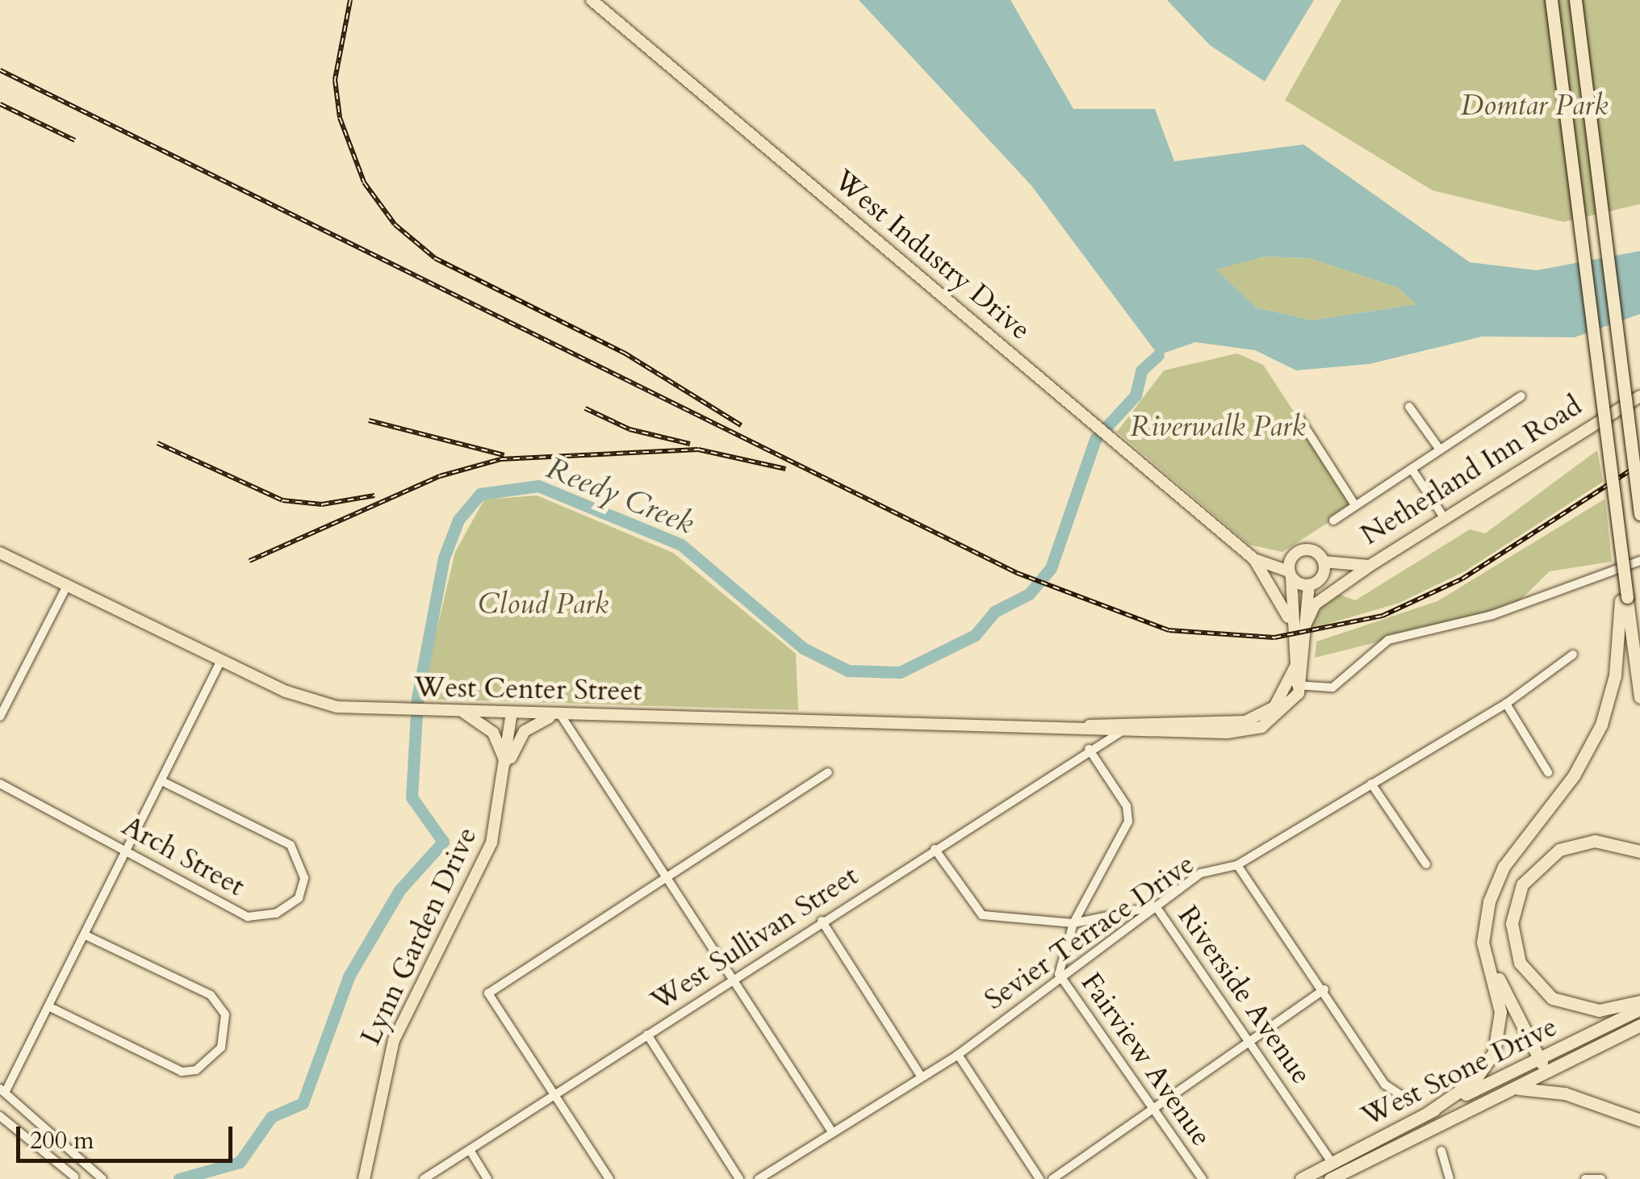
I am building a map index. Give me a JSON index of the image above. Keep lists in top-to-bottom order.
{
  "streets": {
    "highway": ["West Stone Drive"],
    "main road": [
      "West Industry Drive",
      "Netherland Inn Road",
      "West Center Street",
      "Lynn Garden Drive"
    ],
    "street": [
      "Arch Street",
      "Sevier Terrace Drive",
      "West Sullivan Street",
      "Riverside Avenue",
      "Fairview Avenue"
    ]
  },
  "crossings": [
    ["West Industry Drive", "Netherland Inn Road"],
    ["West Center Street", "Lynn Garden Drive"],
    ["West Center Street", "West Sullivan Street"],
    ["Sevier Terrace Drive", "Riverside Avenue"],
    ["Sevier Terrace Drive", "Fairview Avenue"],
    ["West Sullivan Street", "Riverside Avenue"],
    ["West Sullivan Street", "Fairview Avenue"],
    ["Riverside Avenue", "Fairview Avenue"],
    ["Riverside Avenue", "West Stone Drive"]
  ],
  "water": ["Reedy Creek"],
  "parks": ["Domtar Park", "Riverwalk Park", "Cloud Park"],
  "scale_bar": "200 m"
}
